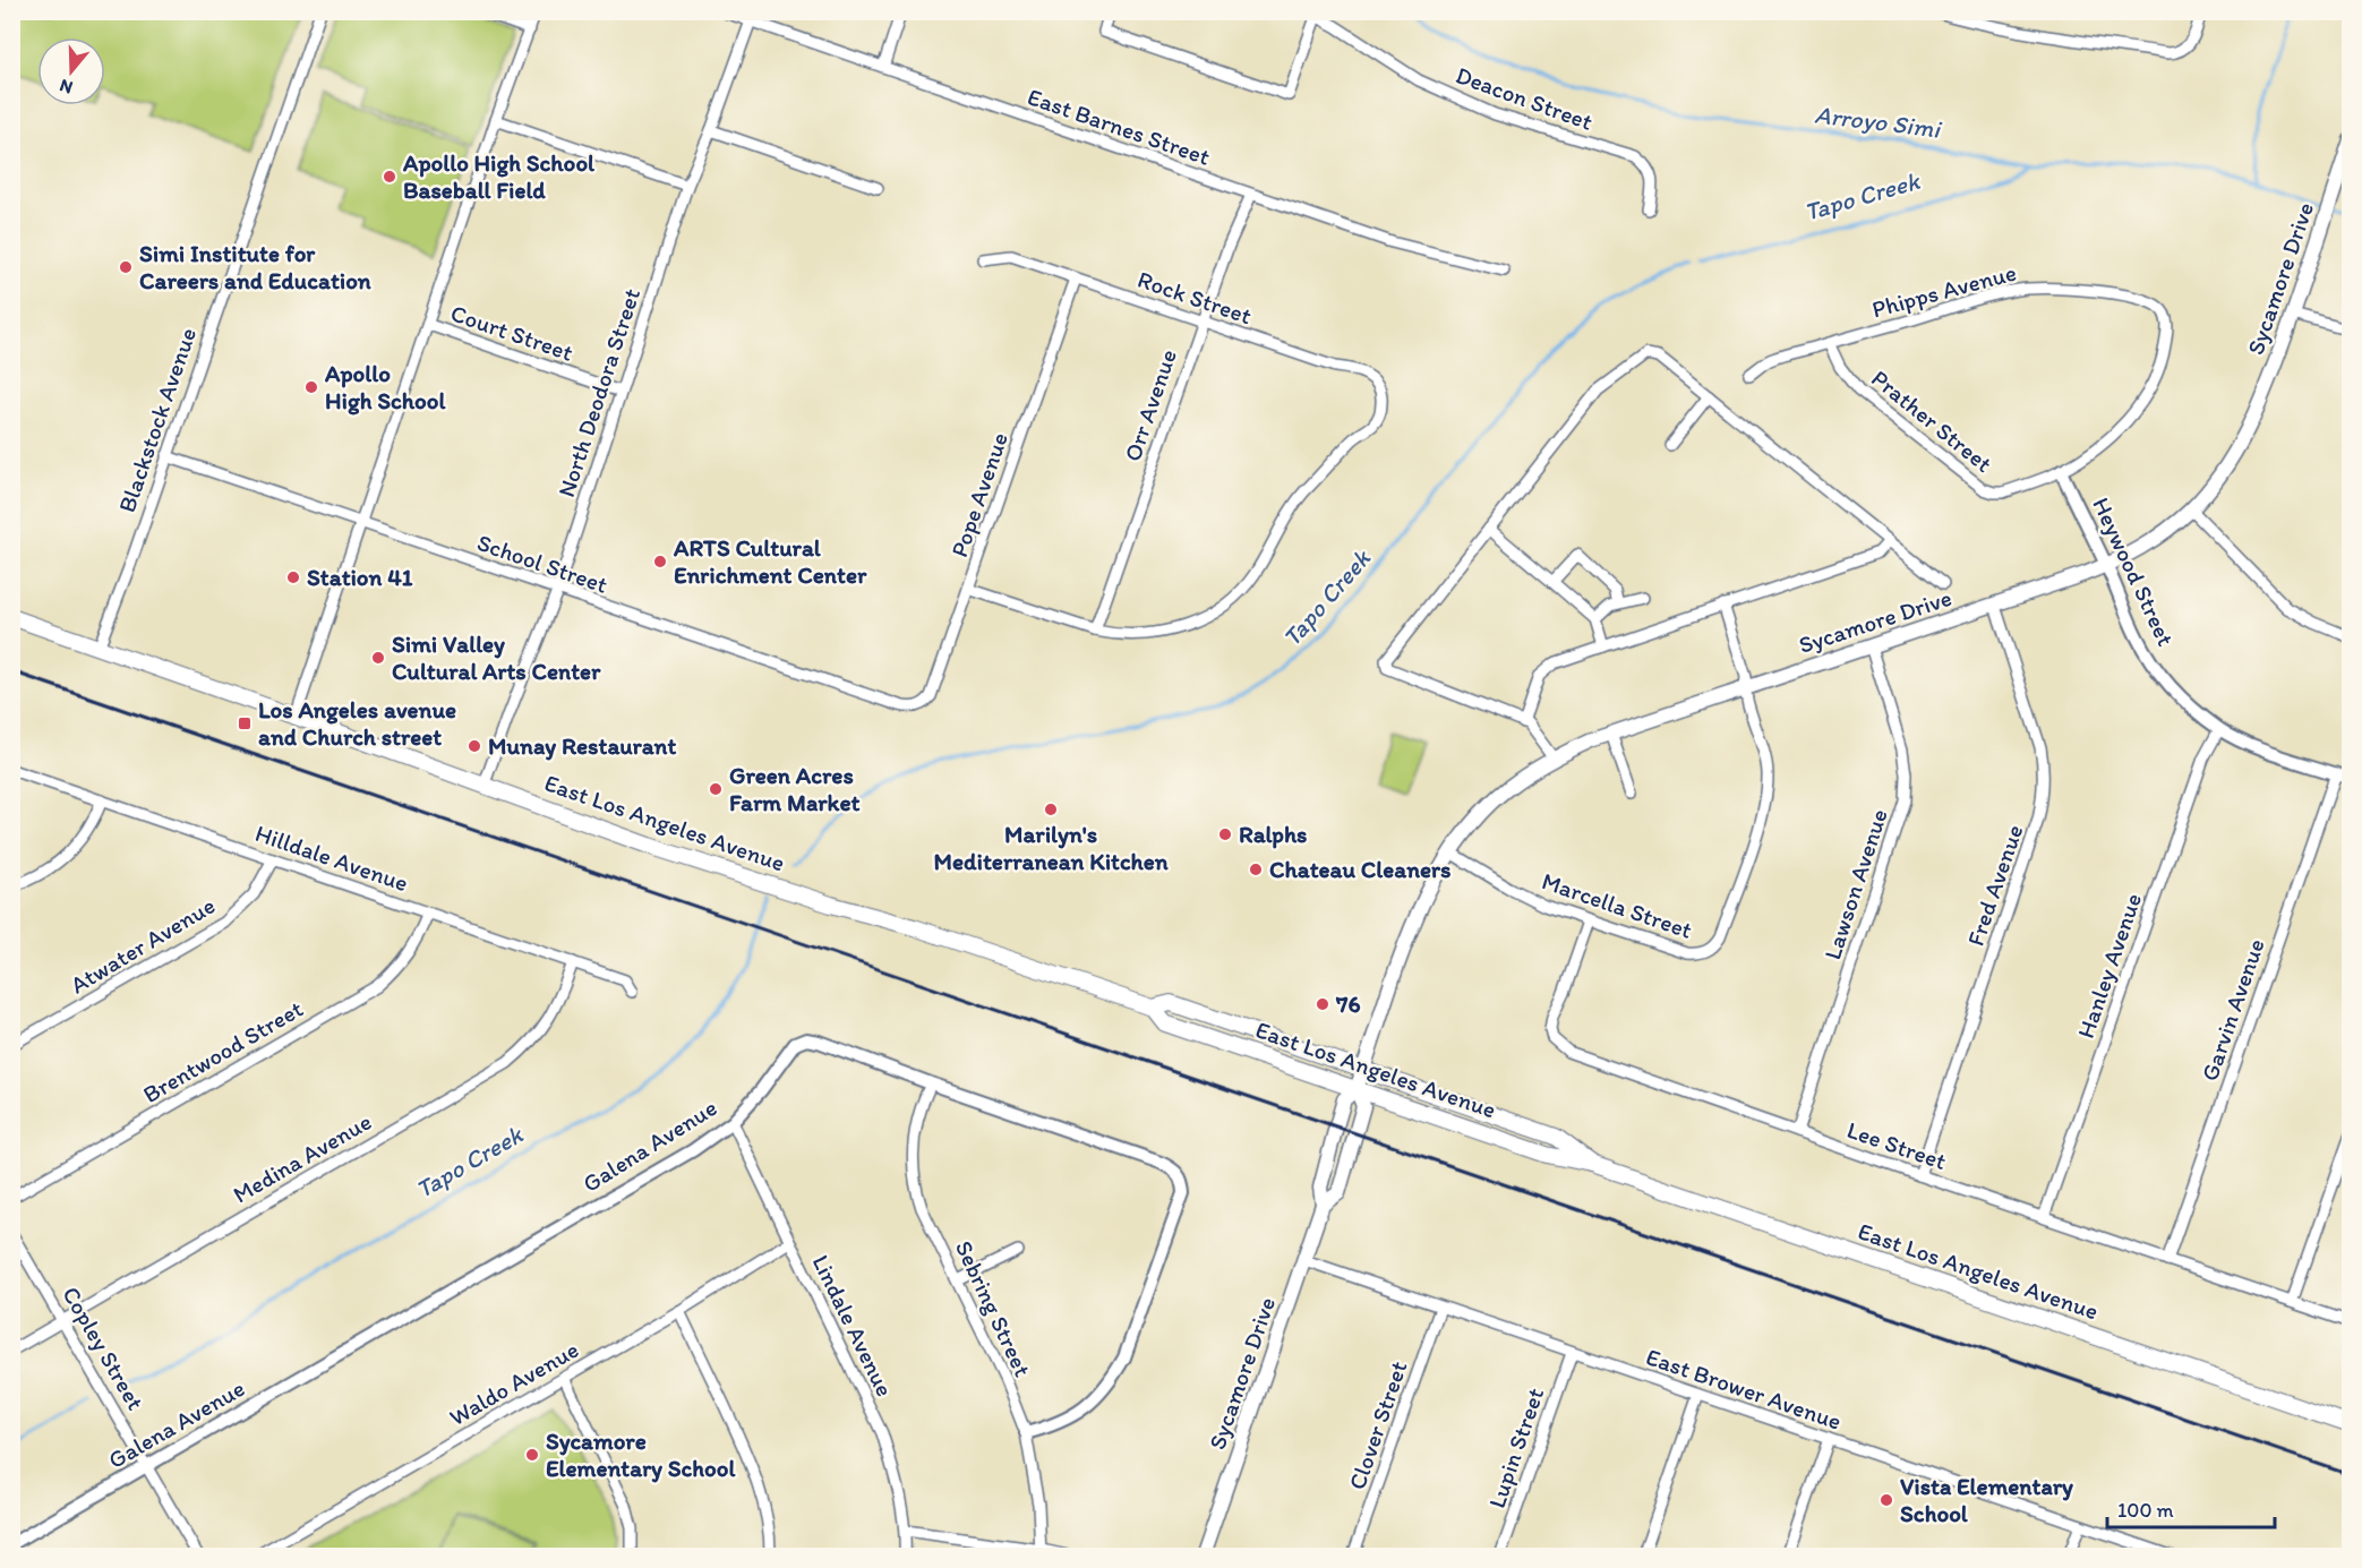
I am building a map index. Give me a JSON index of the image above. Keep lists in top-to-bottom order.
{
  "streets": {
    "main road": ["Sycamore Drive", "East Los Angeles Avenue"],
    "street": [
      "Deacon Street",
      "East Barnes Street",
      "Phipps Avenue",
      "Rock Street",
      "Court Street",
      "North Deodora Street",
      "Orr Avenue",
      "Blackstock Avenue",
      "Prather Street",
      "Pope Avenue",
      "School Street",
      "Heywood Street",
      "Hilldale Avenue",
      "Lawson Avenue",
      "Fred Avenue",
      "Marcella Street",
      "Atwater Avenue",
      "Hanley Avenue",
      "Garvin Avenue",
      "Brentwood Street",
      "Galena Avenue",
      "Lee Street",
      "Medina Avenue",
      "Sebring Street",
      "Lindale Avenue",
      "Copley Street",
      "Waldo Avenue",
      "East Brower Avenue",
      "Clover Street",
      "Lupin Street"
    ]
  },
  "crossings": [
    ["East Barnes Street", "North Deodora Street"],
    ["East Barnes Street", "Orr Avenue"],
    ["Sycamore Drive", "Heywood Street"],
    ["Sycamore Drive", "East Los Angeles Avenue"],
    ["Sycamore Drive", "Lawson Avenue"],
    ["Sycamore Drive", "Fred Avenue"],
    ["Sycamore Drive", "Marcella Street"],
    ["Sycamore Drive", "East Brower Avenue"],
    ["Phipps Avenue", "Prather Street"],
    ["Rock Street", "Orr Avenue"],
    ["Rock Street", "Pope Avenue"],
    ["Court Street", "North Deodora Street"],
    ["North Deodora Street", "School Street"],
    ["North Deodora Street", "East Los Angeles Avenue"],
    ["Blackstock Avenue", "School Street"],
    ["Blackstock Avenue", "East Los Angeles Avenue"],
    ["Prather Street", "Heywood Street"],
    ["Pope Avenue", "School Street"],
    ["Heywood Street", "Hanley Avenue"],
    ["Heywood Street", "Garvin Avenue"],
    ["Hilldale Avenue", "Atwater Avenue"],
    ["Hilldale Avenue", "Brentwood Street"],
    ["Hilldale Avenue", "Medina Avenue"],
    ["Lawson Avenue", "Lee Street"],
    ["Fred Avenue", "Lee Street"],
    ["Marcella Street", "Lee Street"],
    ["Hanley Avenue", "Lee Street"],
    ["Garvin Avenue", "Lee Street"],
    ["Galena Avenue", "Sebring Street"],
    ["Galena Avenue", "Lindale Avenue"],
    ["Galena Avenue", "Copley Street"],
    ["Medina Avenue", "Copley Street"],
    ["Lindale Avenue", "Waldo Avenue"],
    ["East Brower Avenue", "Clover Street"],
    ["East Brower Avenue", "Lupin Street"]
  ],
  "water": ["Arroyo Simi", "Tapo Creek"],
  "places": {
    "other": [
      "Apollo High School Baseball Field",
      "Simi Institute for Careers and Education",
      "Apollo High School",
      "ARTS Cultural Enrichment Center",
      "Station 41",
      "Simi Valley Cultural Arts Center",
      "Munay Restaurant",
      "Green Acres Farm Market",
      "Marilyn's Mediterranean Kitchen",
      "Ralphs",
      "Chateau Cleaners",
      "76",
      "Sycamore Elementary School",
      "Vista Elementary School"
    ],
    "transit": ["Los Angeles avenue and Church street"]
  },
  "scale_bar": "100 m",
  "north": "bottom"
}
